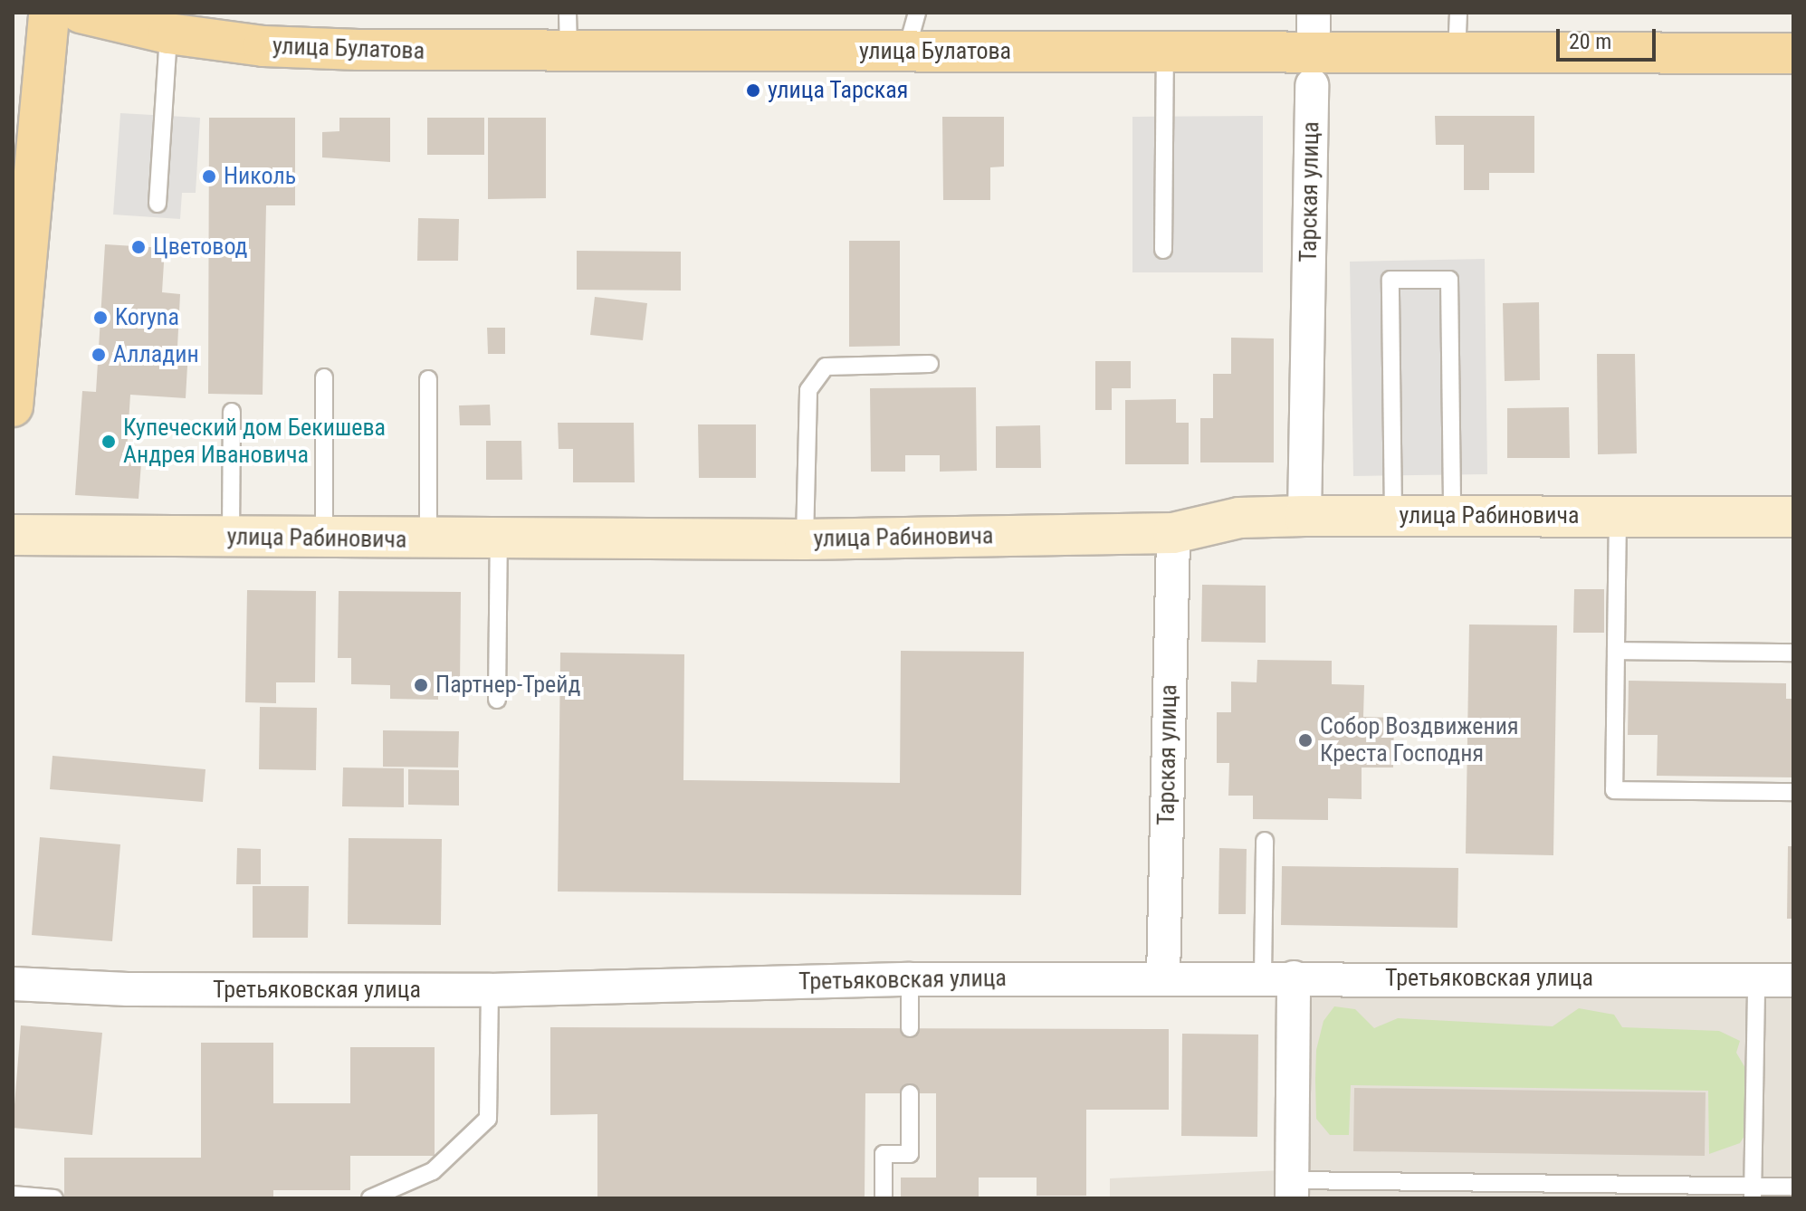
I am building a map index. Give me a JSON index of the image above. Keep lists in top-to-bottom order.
{
  "streets": {
    "main road": ["улица Булатова"],
    "street": ["Тарская улица", "улица Рабиновича", "Третьяковская улица"]
  },
  "crossings": [
    ["Тарская улица", "улица Рабиновича"],
    ["Тарская улица", "Третьяковская улица"]
  ],
  "places": [
    "улица Тарская",
    "Николь",
    "Цветовод",
    "Koryna",
    "Алладин",
    "Купеческий дом Бекишева Андрея Ивановича",
    "Партнер-Трейд",
    "Собор Воздвижения Креста Господня"
  ],
  "scale_bar": "20 m"
}
